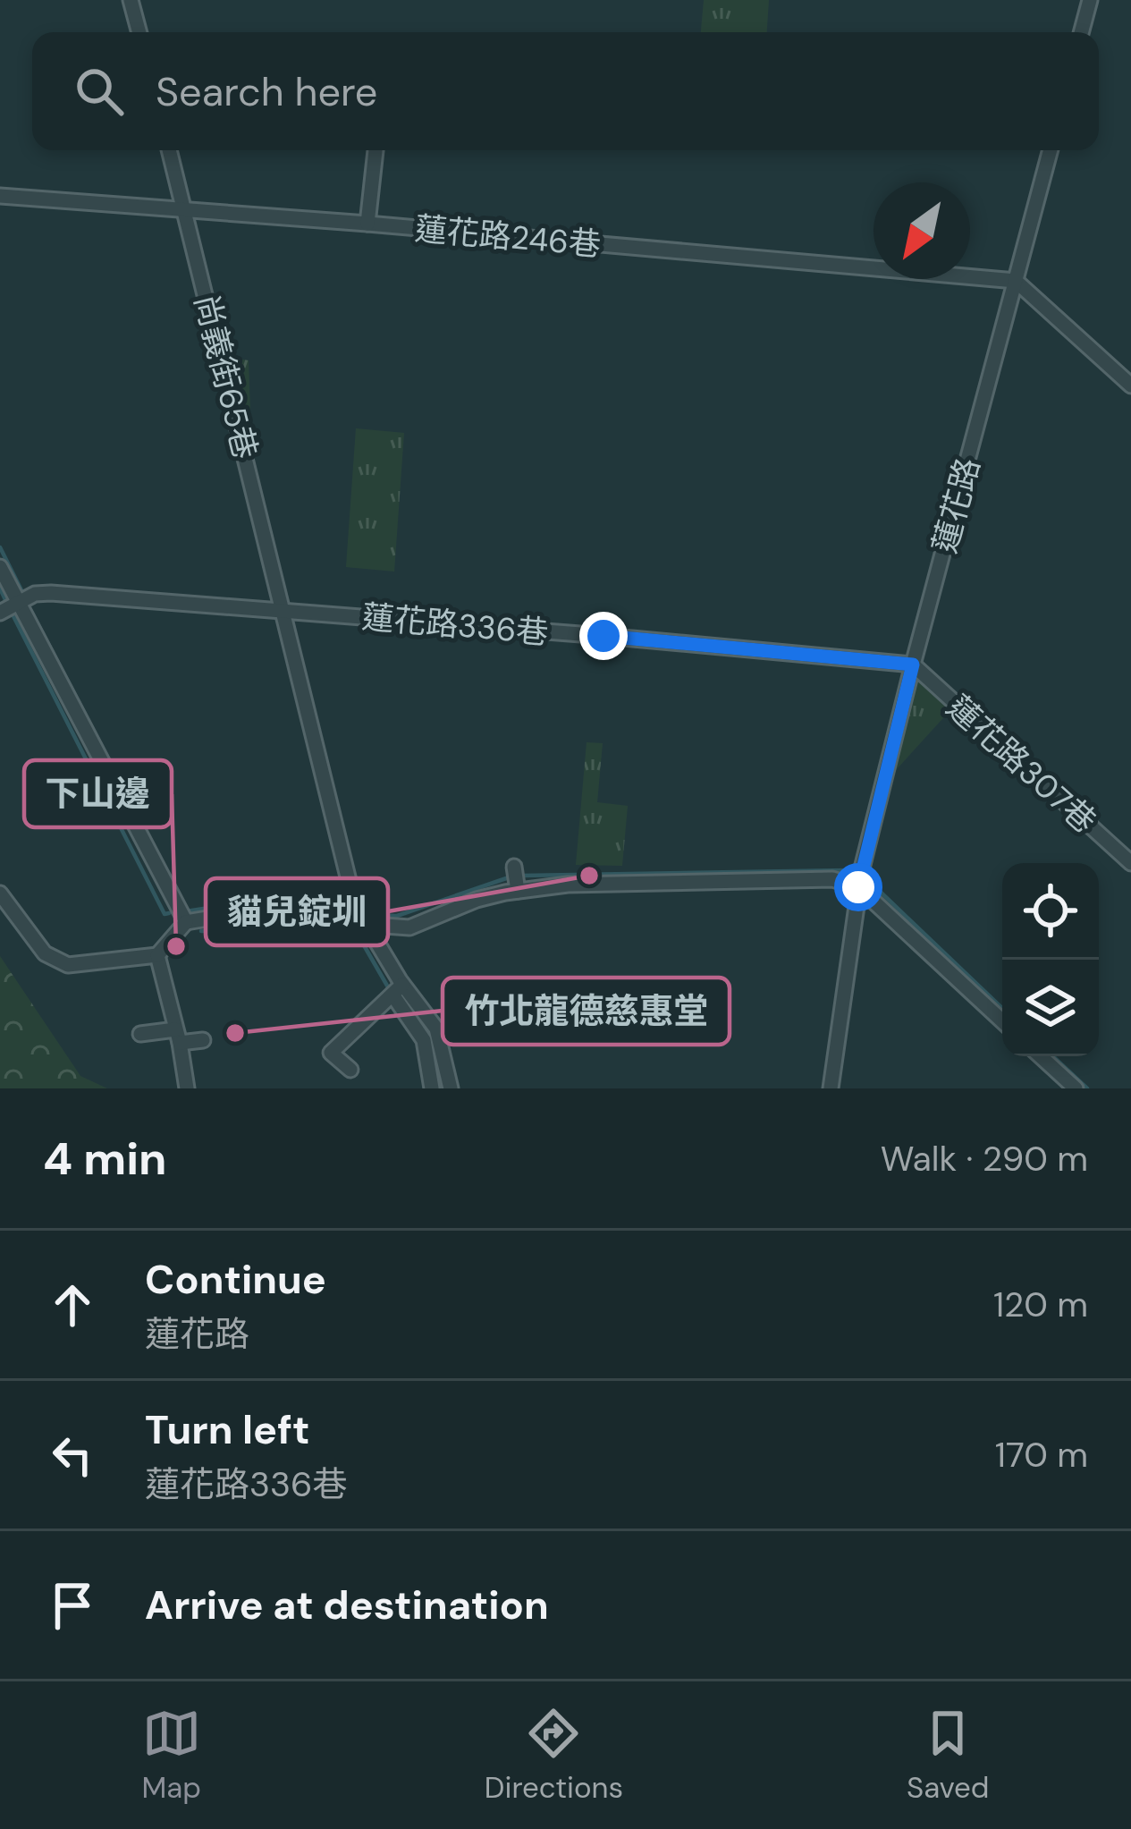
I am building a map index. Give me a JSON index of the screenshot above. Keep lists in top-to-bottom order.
{
  "streets": {
    "street": [
      "蓮花路246巷",
      "尚義街65巷",
      "蓮花路",
      "蓮花路336巷",
      "蓮花路307巷"
    ]
  },
  "crossings": [
    ["蓮花路246巷", "尚義街65巷"],
    ["蓮花路246巷", "蓮花路"],
    ["尚義街65巷", "蓮花路336巷"],
    ["蓮花路", "蓮花路336巷"],
    ["蓮花路", "蓮花路307巷"],
    ["蓮花路336巷", "蓮花路307巷"]
  ],
  "places": ["貓兒錠圳", "下山邊", "竹北龍德慈惠堂"],
  "north": "bottom left",
  "page": {
    "search": "Search here",
    "heading": ["4 min", "Walk · 290 m"],
    "list": [
      ["Continue", "蓮花路", "120 m"],
      ["Turn left", "蓮花路336巷", "170 m"],
      "Arrive at destination"
    ],
    "nav": ["Map", "Directions", "Saved"]
  }
}
